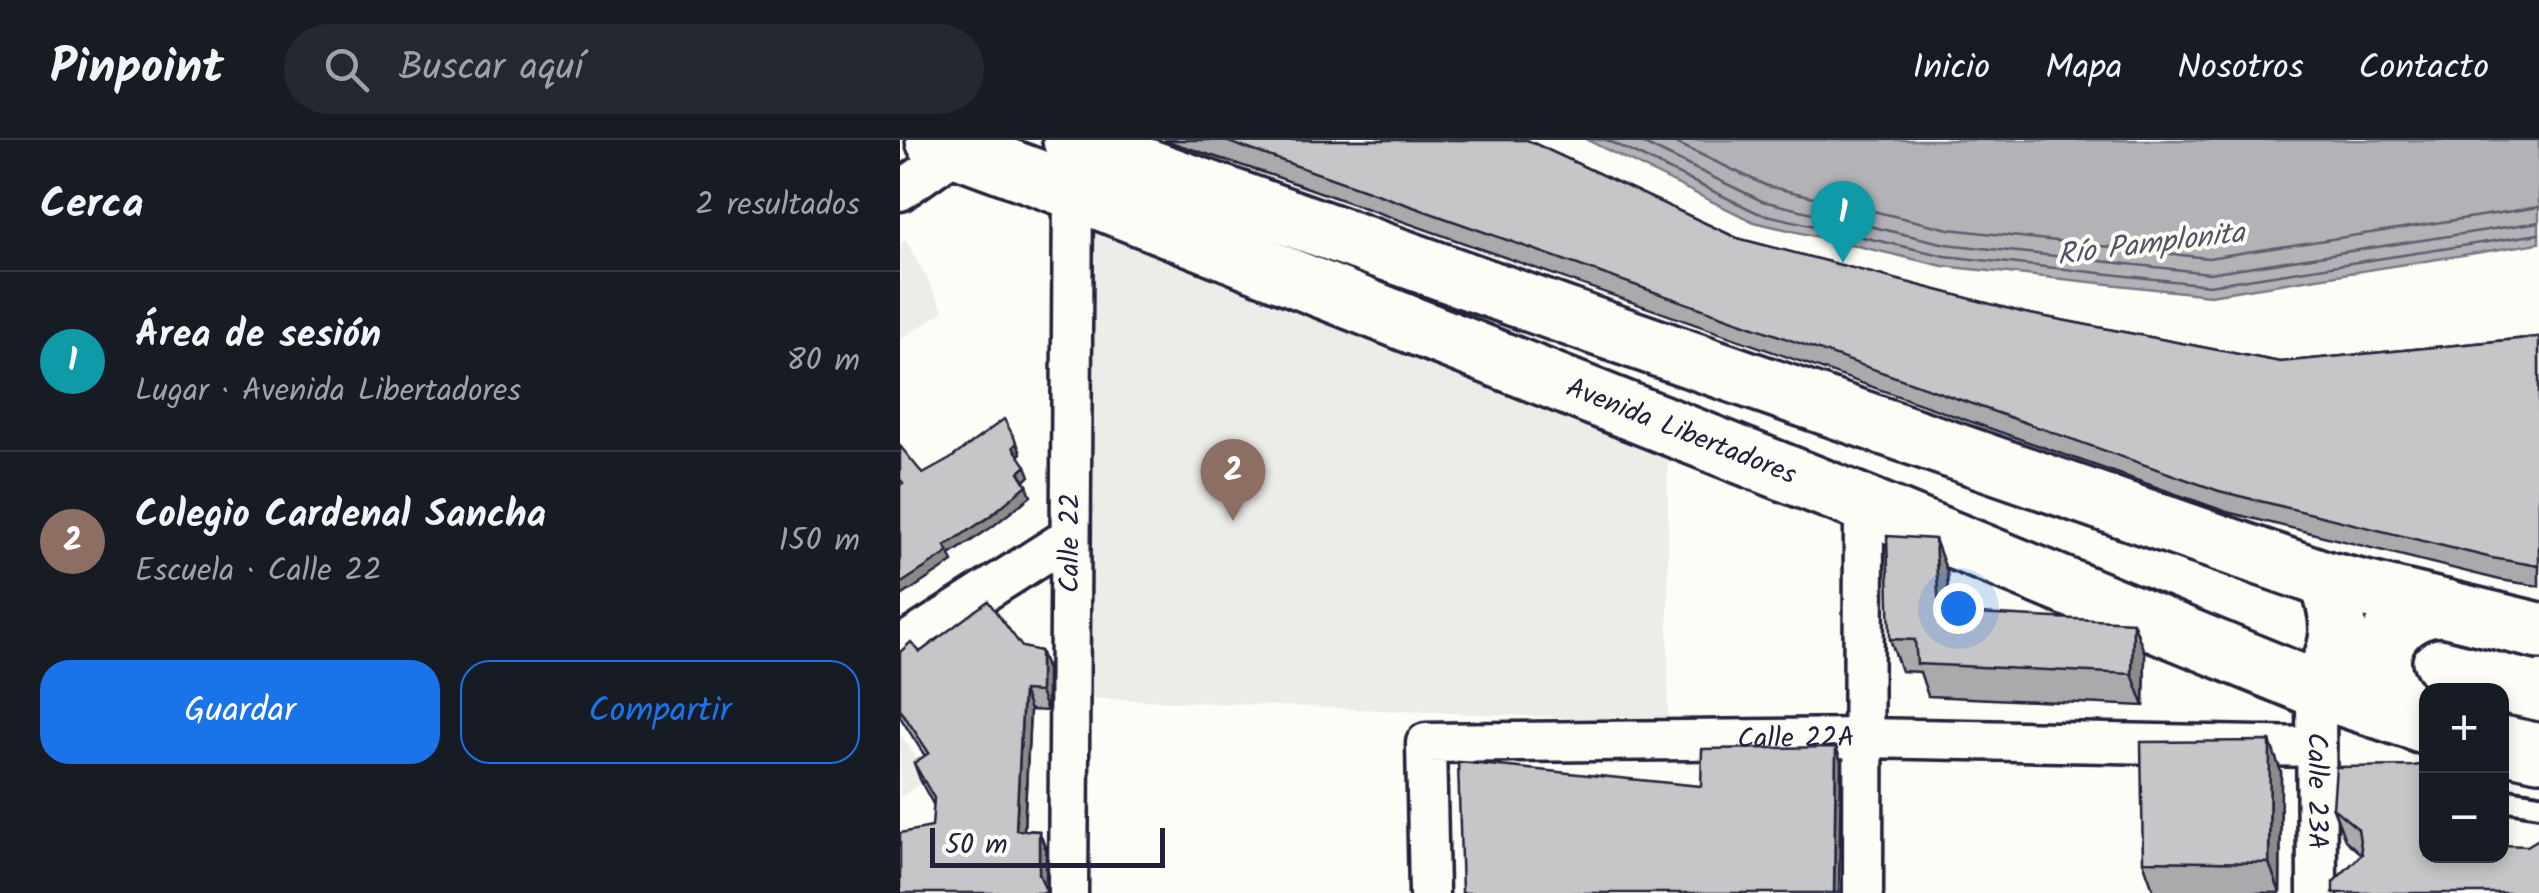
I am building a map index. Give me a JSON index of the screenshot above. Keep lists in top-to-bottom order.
{
  "streets": {
    "main road": ["Avenida Libertadores"],
    "street": ["Calle 22", "Calle 22A", "Calle 23A"]
  },
  "crossings": [
    ["Avenida Libertadores", "Calle 22"],
    ["Avenida Libertadores", "Calle 23A"],
    ["Calle 22A", "Calle 23A"]
  ],
  "water": ["Río Pamplonita"],
  "scale_bar": "50 m",
  "page": {
    "header": "Pinpoint",
    "search": "Buscar aquí",
    "nav": [
      "Inicio",
      "Mapa",
      "Nosotros",
      "Contacto"
    ],
    "heading": ["Cerca", "2 resultados"],
    "pins": ["1", "2"],
    "list": [
      {
        "mark": "1",
        "name": "Área de sesión",
        "note": "Lugar · Avenida Libertadores",
        "value": "80 m"
      },
      {
        "mark": "2",
        "name": "Colegio Cardenal Sancha",
        "note": "Escuela · Calle 22",
        "value": "150 m"
      }
    ],
    "buttons": ["Guardar", "Compartir"],
    "map_buttons": ["+", "−"],
    "scale": "50 m"
  }
}
